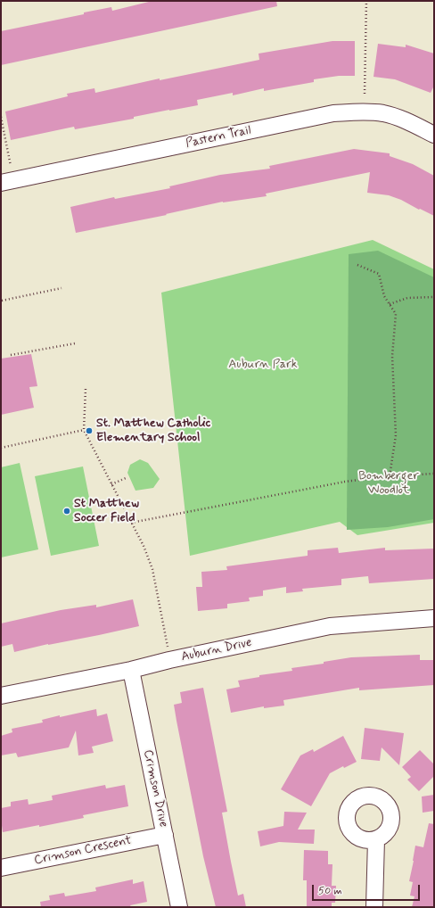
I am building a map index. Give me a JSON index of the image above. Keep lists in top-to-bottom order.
{
  "streets": {
    "street": [
      "Pastern Trail",
      "Auburn Drive",
      "Crimson Drive",
      "Crimson Crescent"
    ]
  },
  "crossings": [
    ["Auburn Drive", "Crimson Drive"],
    ["Crimson Drive", "Crimson Crescent"]
  ],
  "parks": ["Auburn Park", "Bomberger Woodlot"],
  "places": ["St. Matthew Catholic Elementary School", "St Matthew Soccer Field"],
  "scale_bar": "50 m"
}
